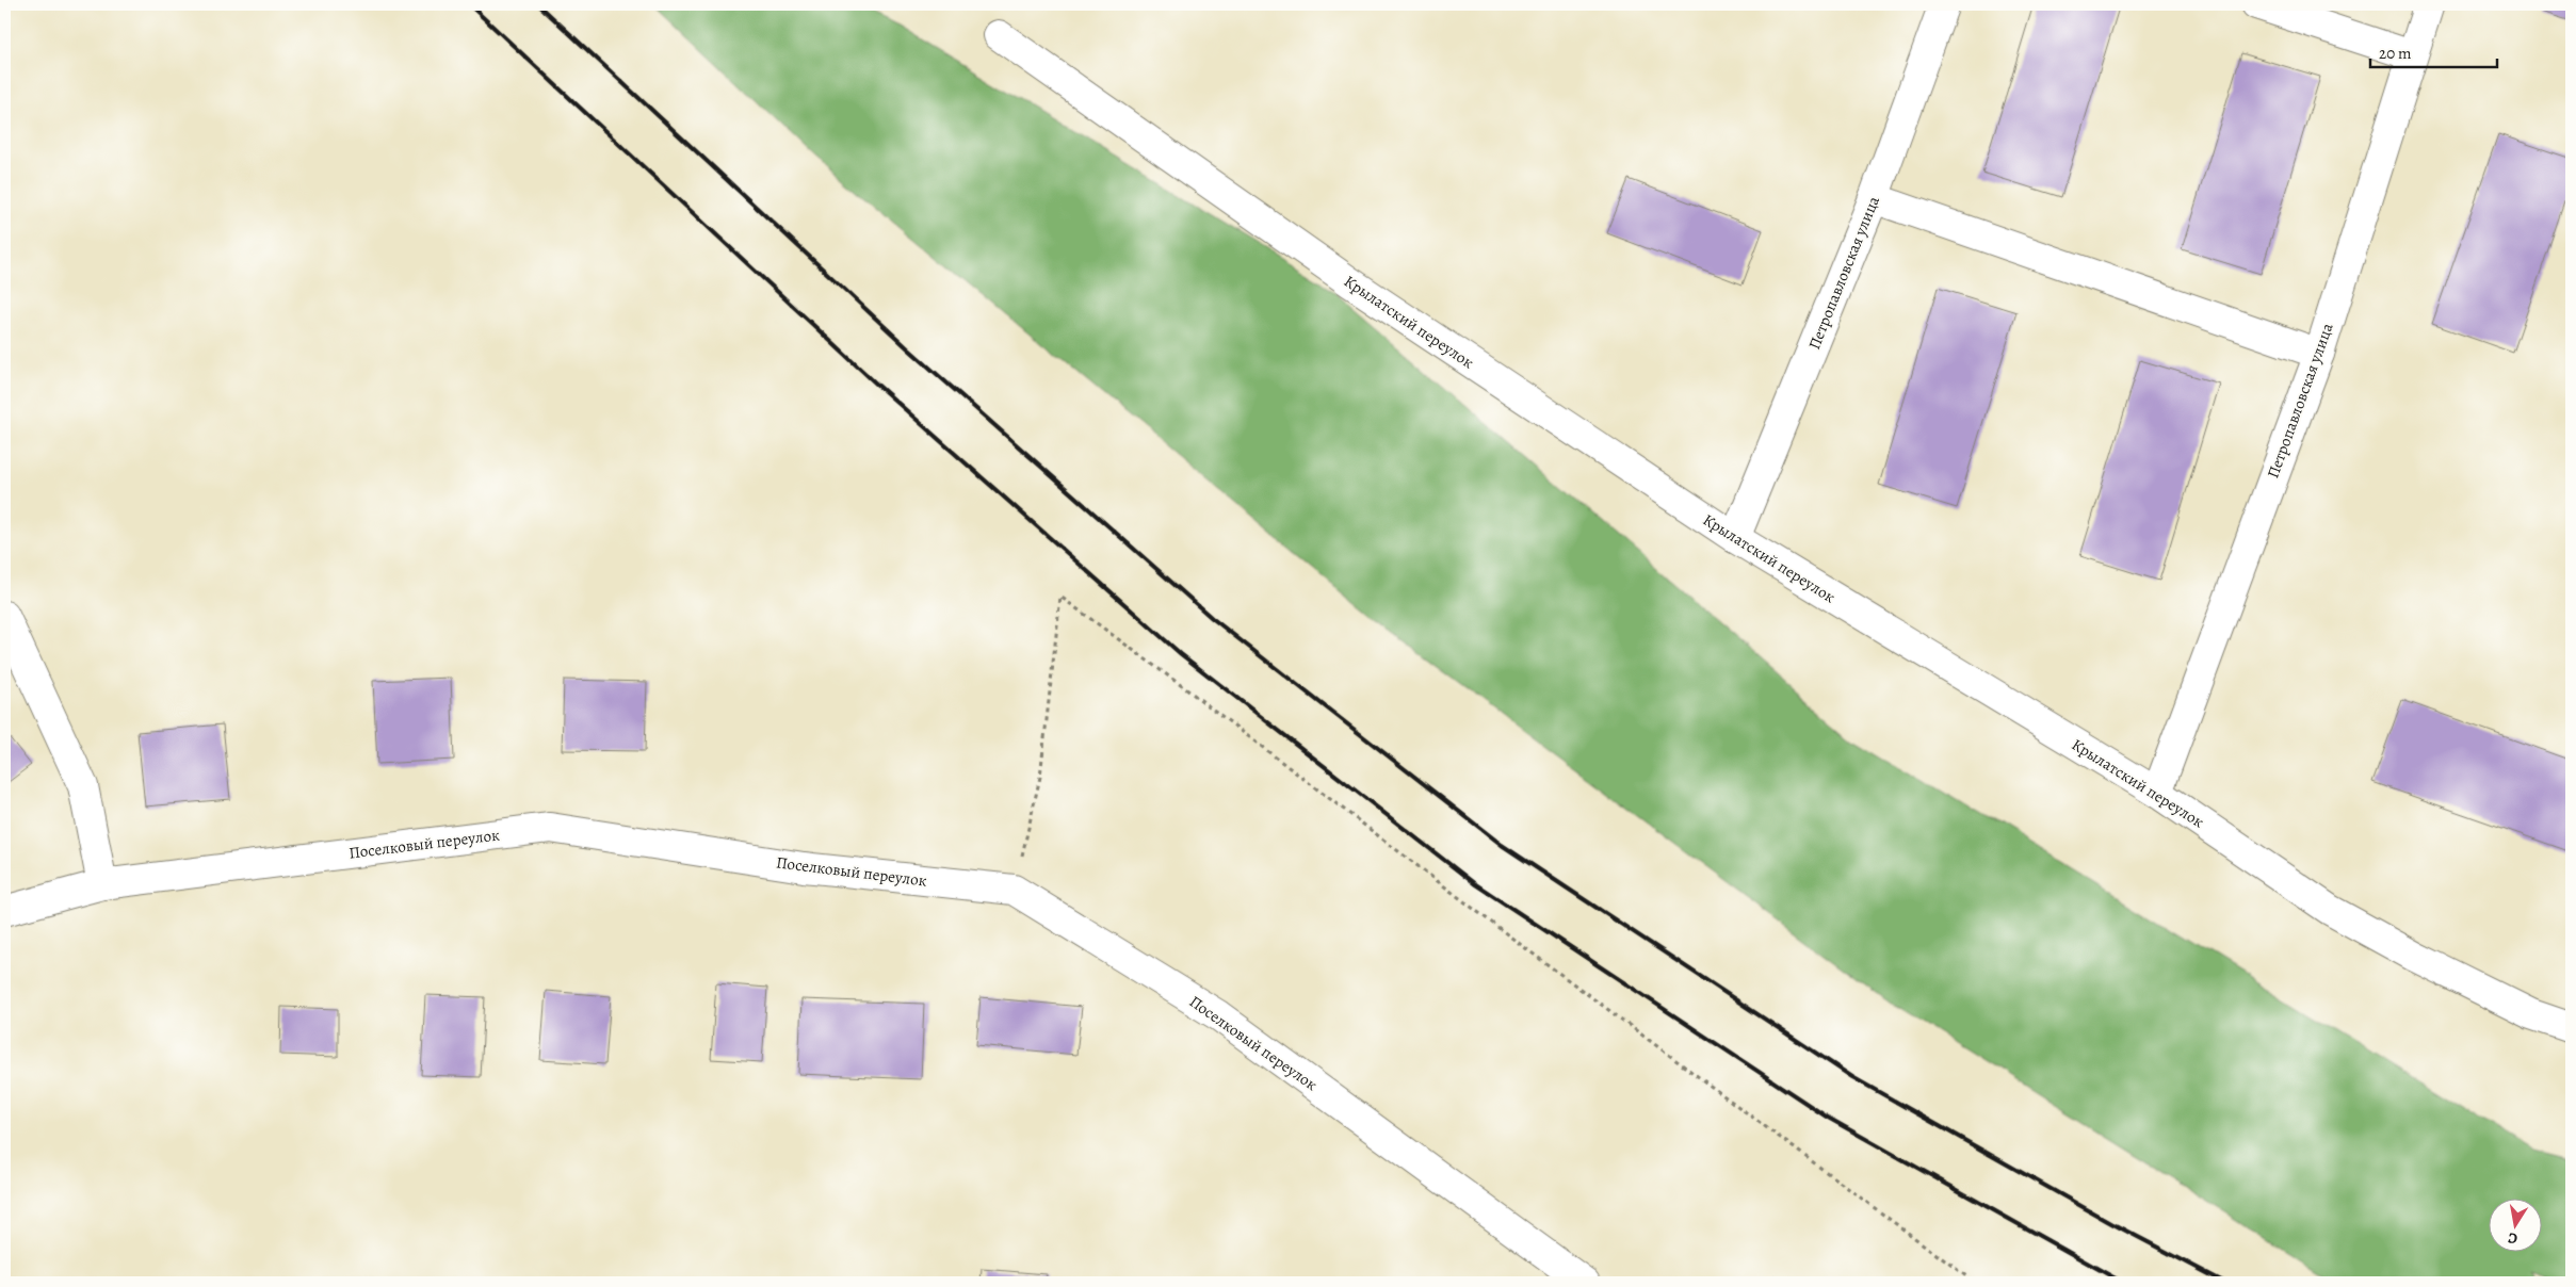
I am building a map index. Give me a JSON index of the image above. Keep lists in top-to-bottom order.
{
  "streets": {
    "street": ["Петропавловская улица", "Крылатский переулок", "Поселковый переулок"]
  },
  "crossings": [
    ["Петропавловская улица", "Крылатский переулок"]
  ],
  "scale_bar": "20 m",
  "north": "bottom"
}
